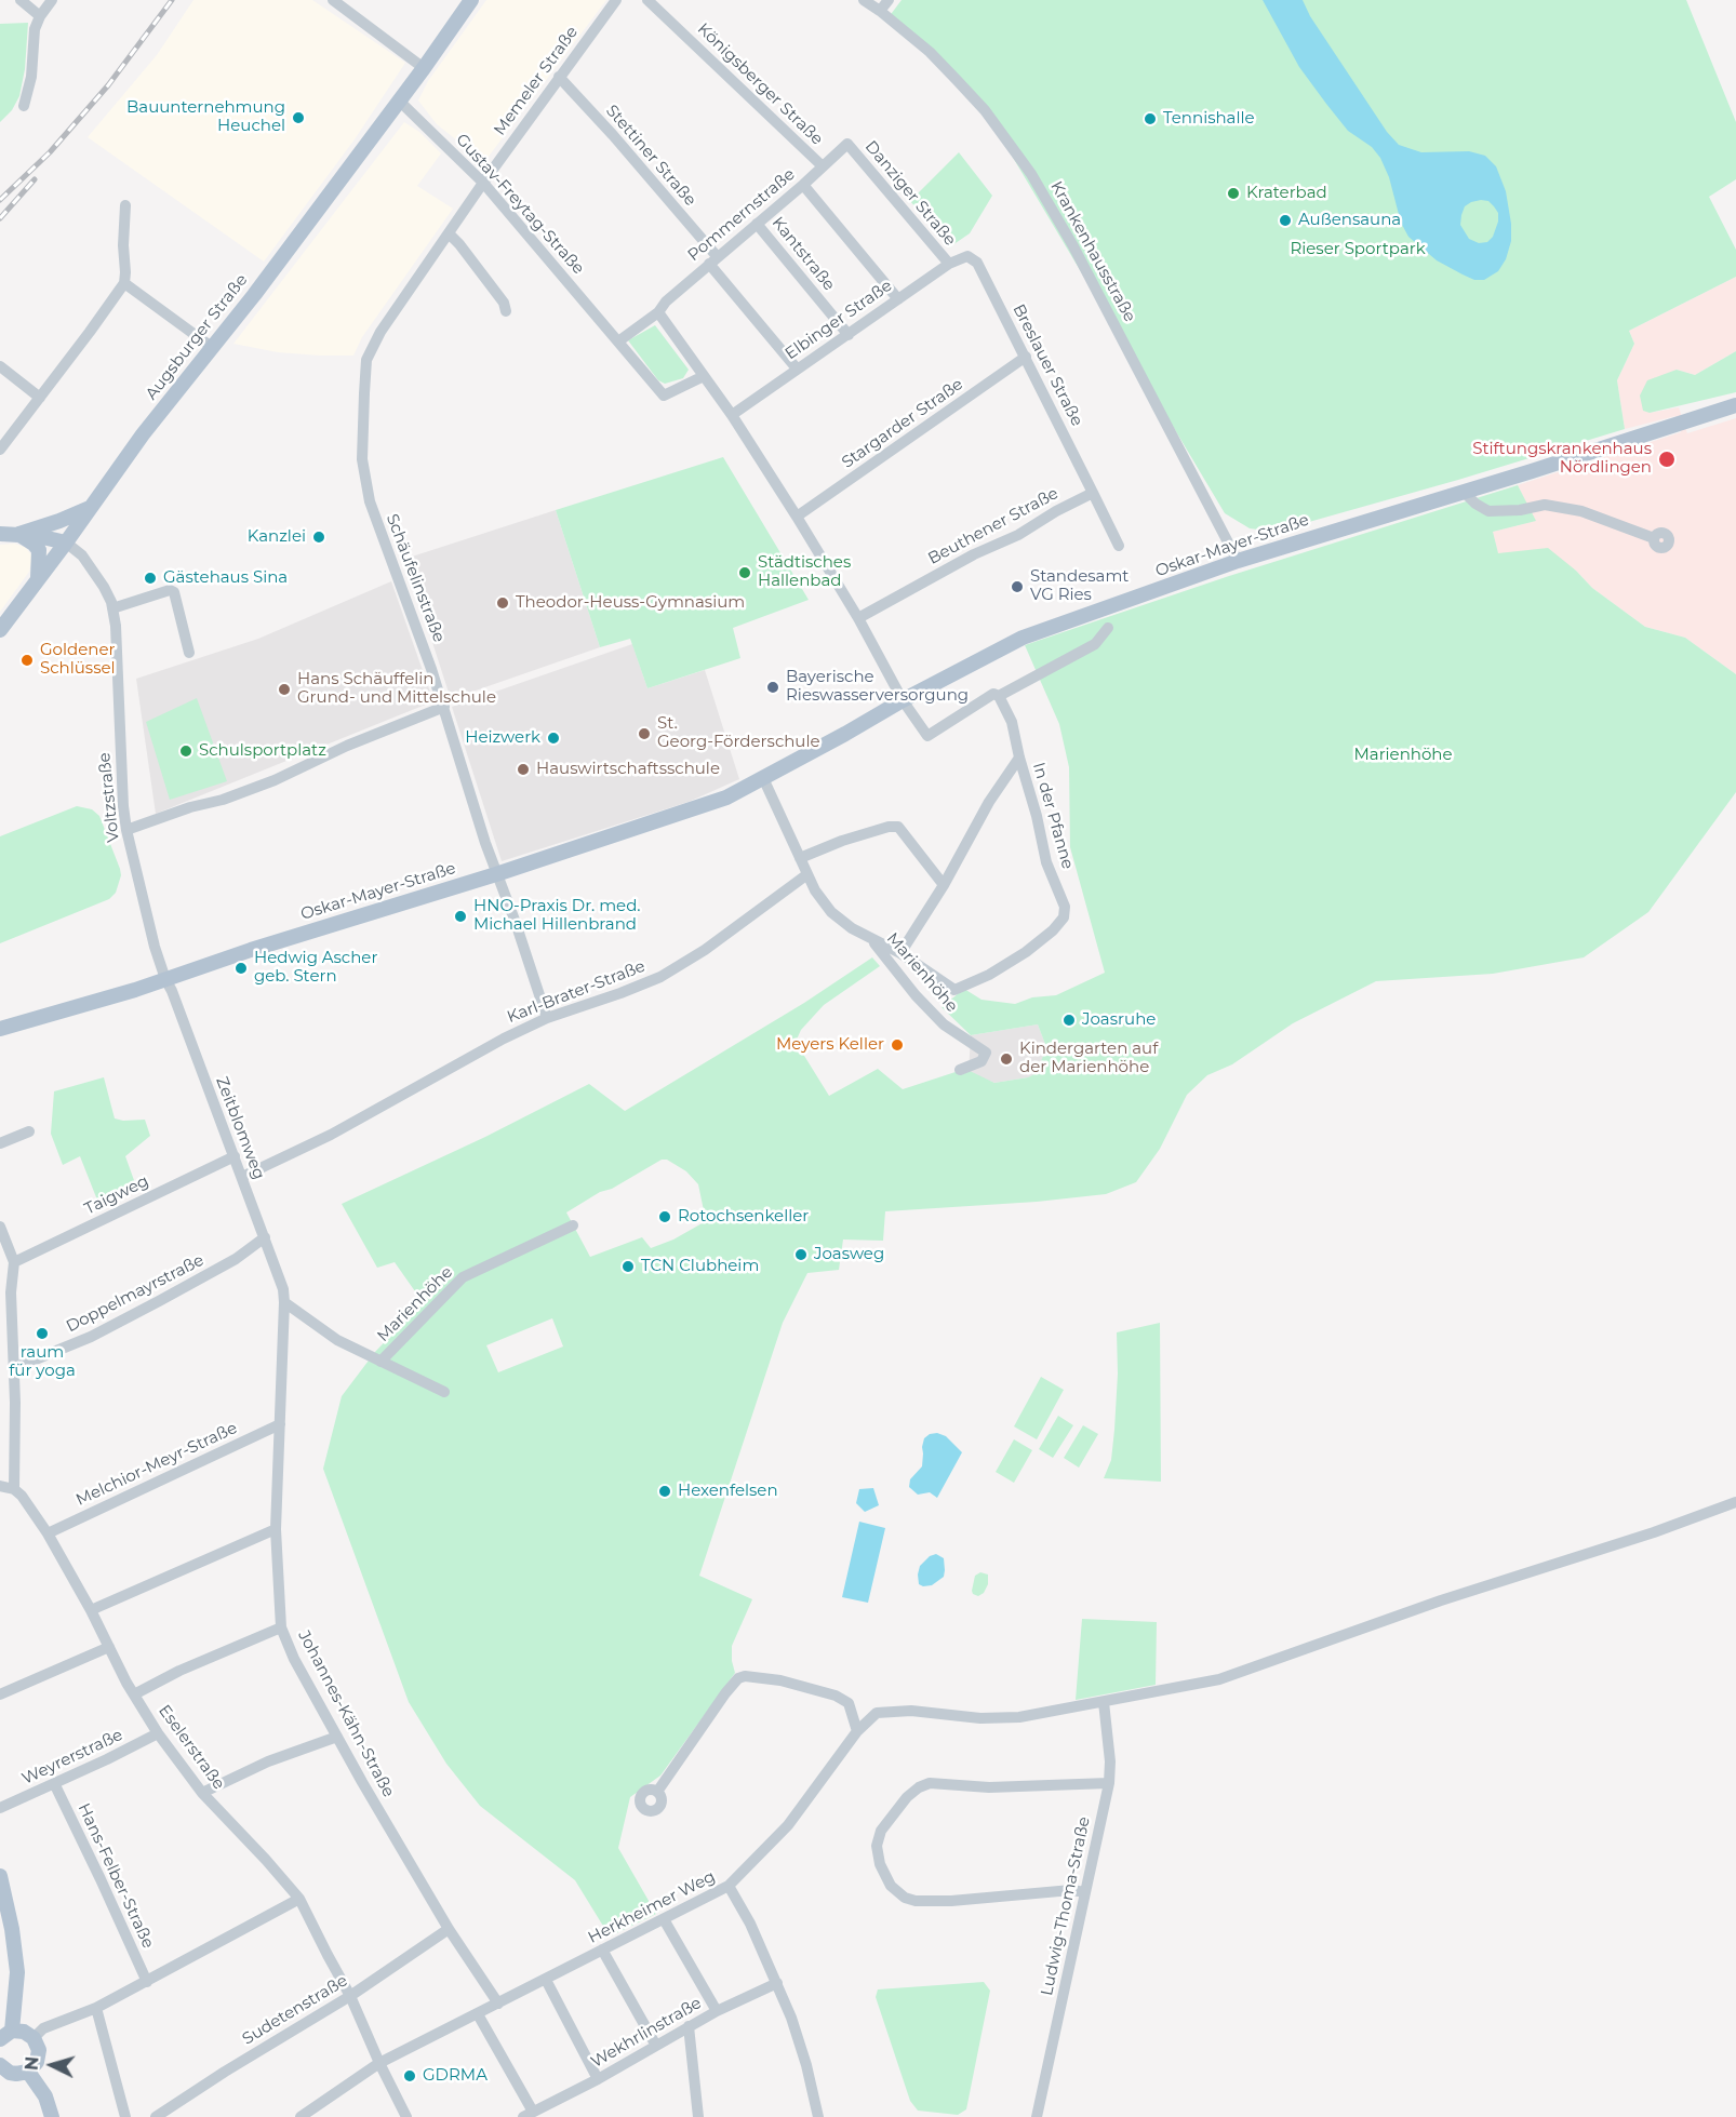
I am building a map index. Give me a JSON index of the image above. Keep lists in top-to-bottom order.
{
  "streets": {
    "main road": ["Augsburger Straße", "Oskar-Mayer-Straße"],
    "street": [
      "Memeler Straße",
      "Königsberger Straße",
      "Stettiner Straße",
      "Danziger Straße",
      "Gustav-Freytag-Straße",
      "Pommernstraße",
      "Krankenhausstraße",
      "Kantstraße",
      "Elbinger Straße",
      "Breslauer Straße",
      "Stargarder Straße",
      "Beuthener Straße",
      "Schäufelinstraße",
      "Voltzstraße",
      "In der Pfanne",
      "Marienhöhe",
      "Karl-Brater-Straße",
      "Zeitblomweg",
      "Taigweg",
      "Doppelmayrstraße",
      "Melchior-Meyr-Straße",
      "Johannes-Kähn-Straße",
      "Eselerstraße",
      "Weyrerstraße",
      "Hans-Felber-Straße",
      "Ludwig-Thoma-Straße",
      "Herkheimer Weg",
      "Sudetenstraße",
      "Wekhrlinstraße"
    ]
  },
  "crossings": [
    ["Memeler Straße", "Stettiner Straße"],
    ["Memeler Straße", "Gustav-Freytag-Straße"],
    ["Memeler Straße", "Schäufelinstraße"],
    ["Königsberger Straße", "Pommernstraße"],
    ["Stettiner Straße", "Pommernstraße"],
    ["Stettiner Straße", "Elbinger Straße"],
    ["Danziger Straße", "Pommernstraße"],
    ["Danziger Straße", "Elbinger Straße"],
    ["Gustav-Freytag-Straße", "Pommernstraße"],
    ["Gustav-Freytag-Straße", "Augsburger Straße"],
    ["Gustav-Freytag-Straße", "Schäufelinstraße"],
    ["Pommernstraße", "Kantstraße"],
    ["Krankenhausstraße", "Oskar-Mayer-Straße"],
    ["Kantstraße", "Elbinger Straße"],
    ["Elbinger Straße", "Breslauer Straße"],
    ["Augsburger Straße", "Voltzstraße"],
    ["Breslauer Straße", "Stargarder Straße"],
    ["Breslauer Straße", "Beuthener Straße"],
    ["Oskar-Mayer-Straße", "Schäufelinstraße"],
    ["Oskar-Mayer-Straße", "Voltzstraße"],
    ["Oskar-Mayer-Straße", "In der Pfanne"],
    ["Oskar-Mayer-Straße", "Zeitblomweg"],
    ["Schäufelinstraße", "Karl-Brater-Straße"],
    ["Voltzstraße", "Zeitblomweg"],
    ["In der Pfanne", "Marienhöhe"],
    ["In der Pfanne", "Karl-Brater-Straße"],
    ["Karl-Brater-Straße", "Zeitblomweg"],
    ["Zeitblomweg", "Taigweg"],
    ["Zeitblomweg", "Doppelmayrstraße"],
    ["Zeitblomweg", "Johannes-Kähn-Straße"],
    ["Melchior-Meyr-Straße", "Johannes-Kähn-Straße"],
    ["Melchior-Meyr-Straße", "Eselerstraße"],
    ["Johannes-Kähn-Straße", "Herkheimer Weg"],
    ["Johannes-Kähn-Straße", "Sudetenstraße"],
    ["Eselerstraße", "Weyrerstraße"],
    ["Eselerstraße", "Herkheimer Weg"],
    ["Eselerstraße", "Sudetenstraße"],
    ["Weyrerstraße", "Hans-Felber-Straße"],
    ["Ludwig-Thoma-Straße", "Herkheimer Weg"],
    ["Herkheimer Weg", "Wekhrlinstraße"]
  ],
  "parks": ["Rieser Sportpark", "Marienhöhe"],
  "places": [
    "Bauunternehmung Heuchel",
    "Tennishalle",
    "Kraterbad",
    "Außensauna",
    "Stiftungskrankenhaus Nördlingen",
    "Kanzlei",
    "Städtisches Hallenbad",
    "Gästehaus Sina",
    "Standesamt VG Ries",
    "Theodor-Heuss-Gymnasium",
    "Goldener Schlüssel",
    "Bayerische Rieswasserversorgung",
    "Hans Schäuffelin Grund- und Mittelschule",
    "St. Georg-Förderschule",
    "Heizwerk",
    "Schulsportplatz",
    "Hauswirtschaftsschule",
    "HNO-Praxis Dr. med. Michael Hillenbrand",
    "Hedwig Ascher geb. Stern",
    "Joasruhe",
    "Meyers Keller",
    "Kindergarten auf der Marienhöhe",
    "Rotochsenkeller",
    "Joasweg",
    "TCN Clubheim",
    "raum für yoga",
    "Hexenfelsen",
    "GDRMA"
  ],
  "north": "left"
}
